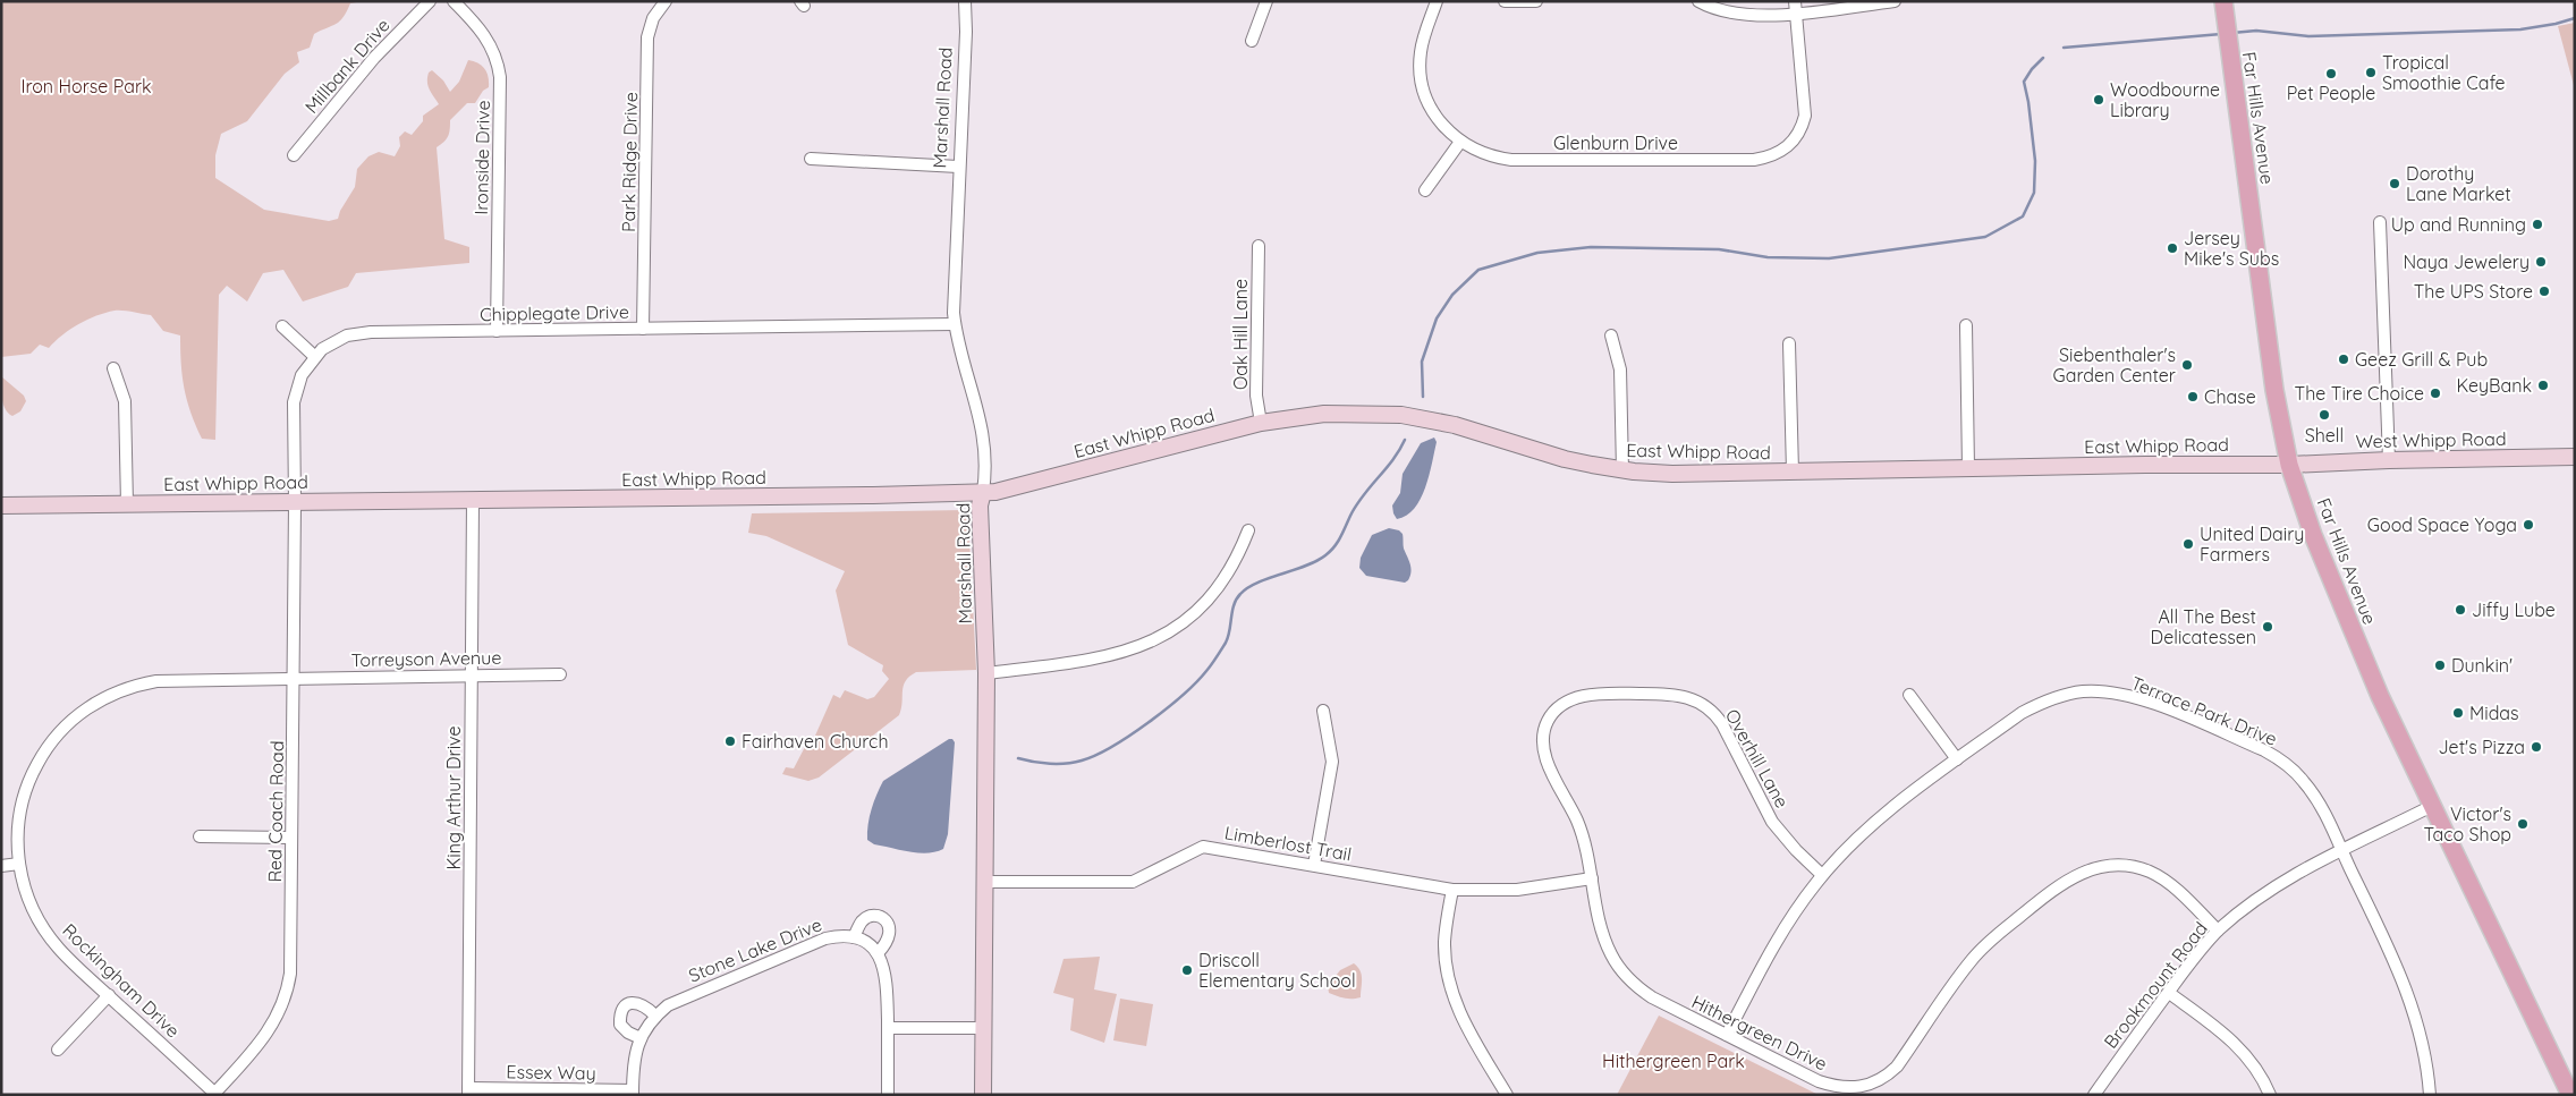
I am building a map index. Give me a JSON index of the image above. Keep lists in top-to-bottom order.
{
  "streets": {
    "main road": [
      "Marshall Road",
      "Far Hills Avenue",
      "East Whipp Road",
      "West Whipp Road"
    ],
    "street": [
      "Millbank Drive",
      "Glenburn Drive",
      "Ironside Drive",
      "Park Ridge Drive",
      "Chipplegate Drive",
      "Oak Hill Lane",
      "Torreyson Avenue",
      "Terrace Park Drive",
      "Overhill Lane",
      "King Arthur Drive",
      "Red Coach Road",
      "Limberlost Trail",
      "Stone Lake Drive",
      "Rockingham Drive",
      "Brookmount Road",
      "Hithergreen Drive",
      "Essex Way"
    ]
  },
  "crossings": [
    ["Marshall Road", "Chipplegate Drive"],
    ["Marshall Road", "East Whipp Road"],
    ["Marshall Road", "Limberlost Trail"],
    ["Far Hills Avenue", "East Whipp Road"],
    ["Far Hills Avenue", "West Whipp Road"],
    ["Far Hills Avenue", "Brookmount Road"],
    ["Ironside Drive", "Chipplegate Drive"],
    ["Park Ridge Drive", "Chipplegate Drive"],
    ["Chipplegate Drive", "East Whipp Road"],
    ["Chipplegate Drive", "Red Coach Road"],
    ["Oak Hill Lane", "East Whipp Road"],
    ["East Whipp Road", "West Whipp Road"],
    ["East Whipp Road", "King Arthur Drive"],
    ["East Whipp Road", "Red Coach Road"],
    ["Torreyson Avenue", "King Arthur Drive"],
    ["Torreyson Avenue", "Red Coach Road"],
    ["Torreyson Avenue", "Rockingham Drive"],
    ["Terrace Park Drive", "Overhill Lane"],
    ["Terrace Park Drive", "Brookmount Road"],
    ["Terrace Park Drive", "Hithergreen Drive"],
    ["Overhill Lane", "Limberlost Trail"],
    ["Overhill Lane", "Hithergreen Drive"],
    ["King Arthur Drive", "Essex Way"],
    ["Red Coach Road", "Rockingham Drive"],
    ["Limberlost Trail", "Hithergreen Drive"],
    ["Stone Lake Drive", "Essex Way"],
    ["Brookmount Road", "Hithergreen Drive"]
  ],
  "parks": ["Iron Horse Park", "Hithergreen Park"],
  "places": [
    "Tropical Smoothie Cafe",
    "Pet People",
    "Woodbourne Library",
    "Dorothy Lane Market",
    "Up and Running",
    "Jersey Mike's Subs",
    "Naya Jewelery",
    "The UPS Store",
    "Geez Grill & Pub",
    "Siebenthaler's Garden Center",
    "KeyBank",
    "The Tire Choice",
    "Chase",
    "Shell",
    "Good Space Yoga",
    "United Dairy Farmers",
    "Jiffy Lube",
    "All The Best Delicatessen",
    "Dunkin'",
    "Midas",
    "Fairhaven Church",
    "Jet's Pizza",
    "Victor's Taco Shop",
    "Driscoll Elementary School"
  ]
}
